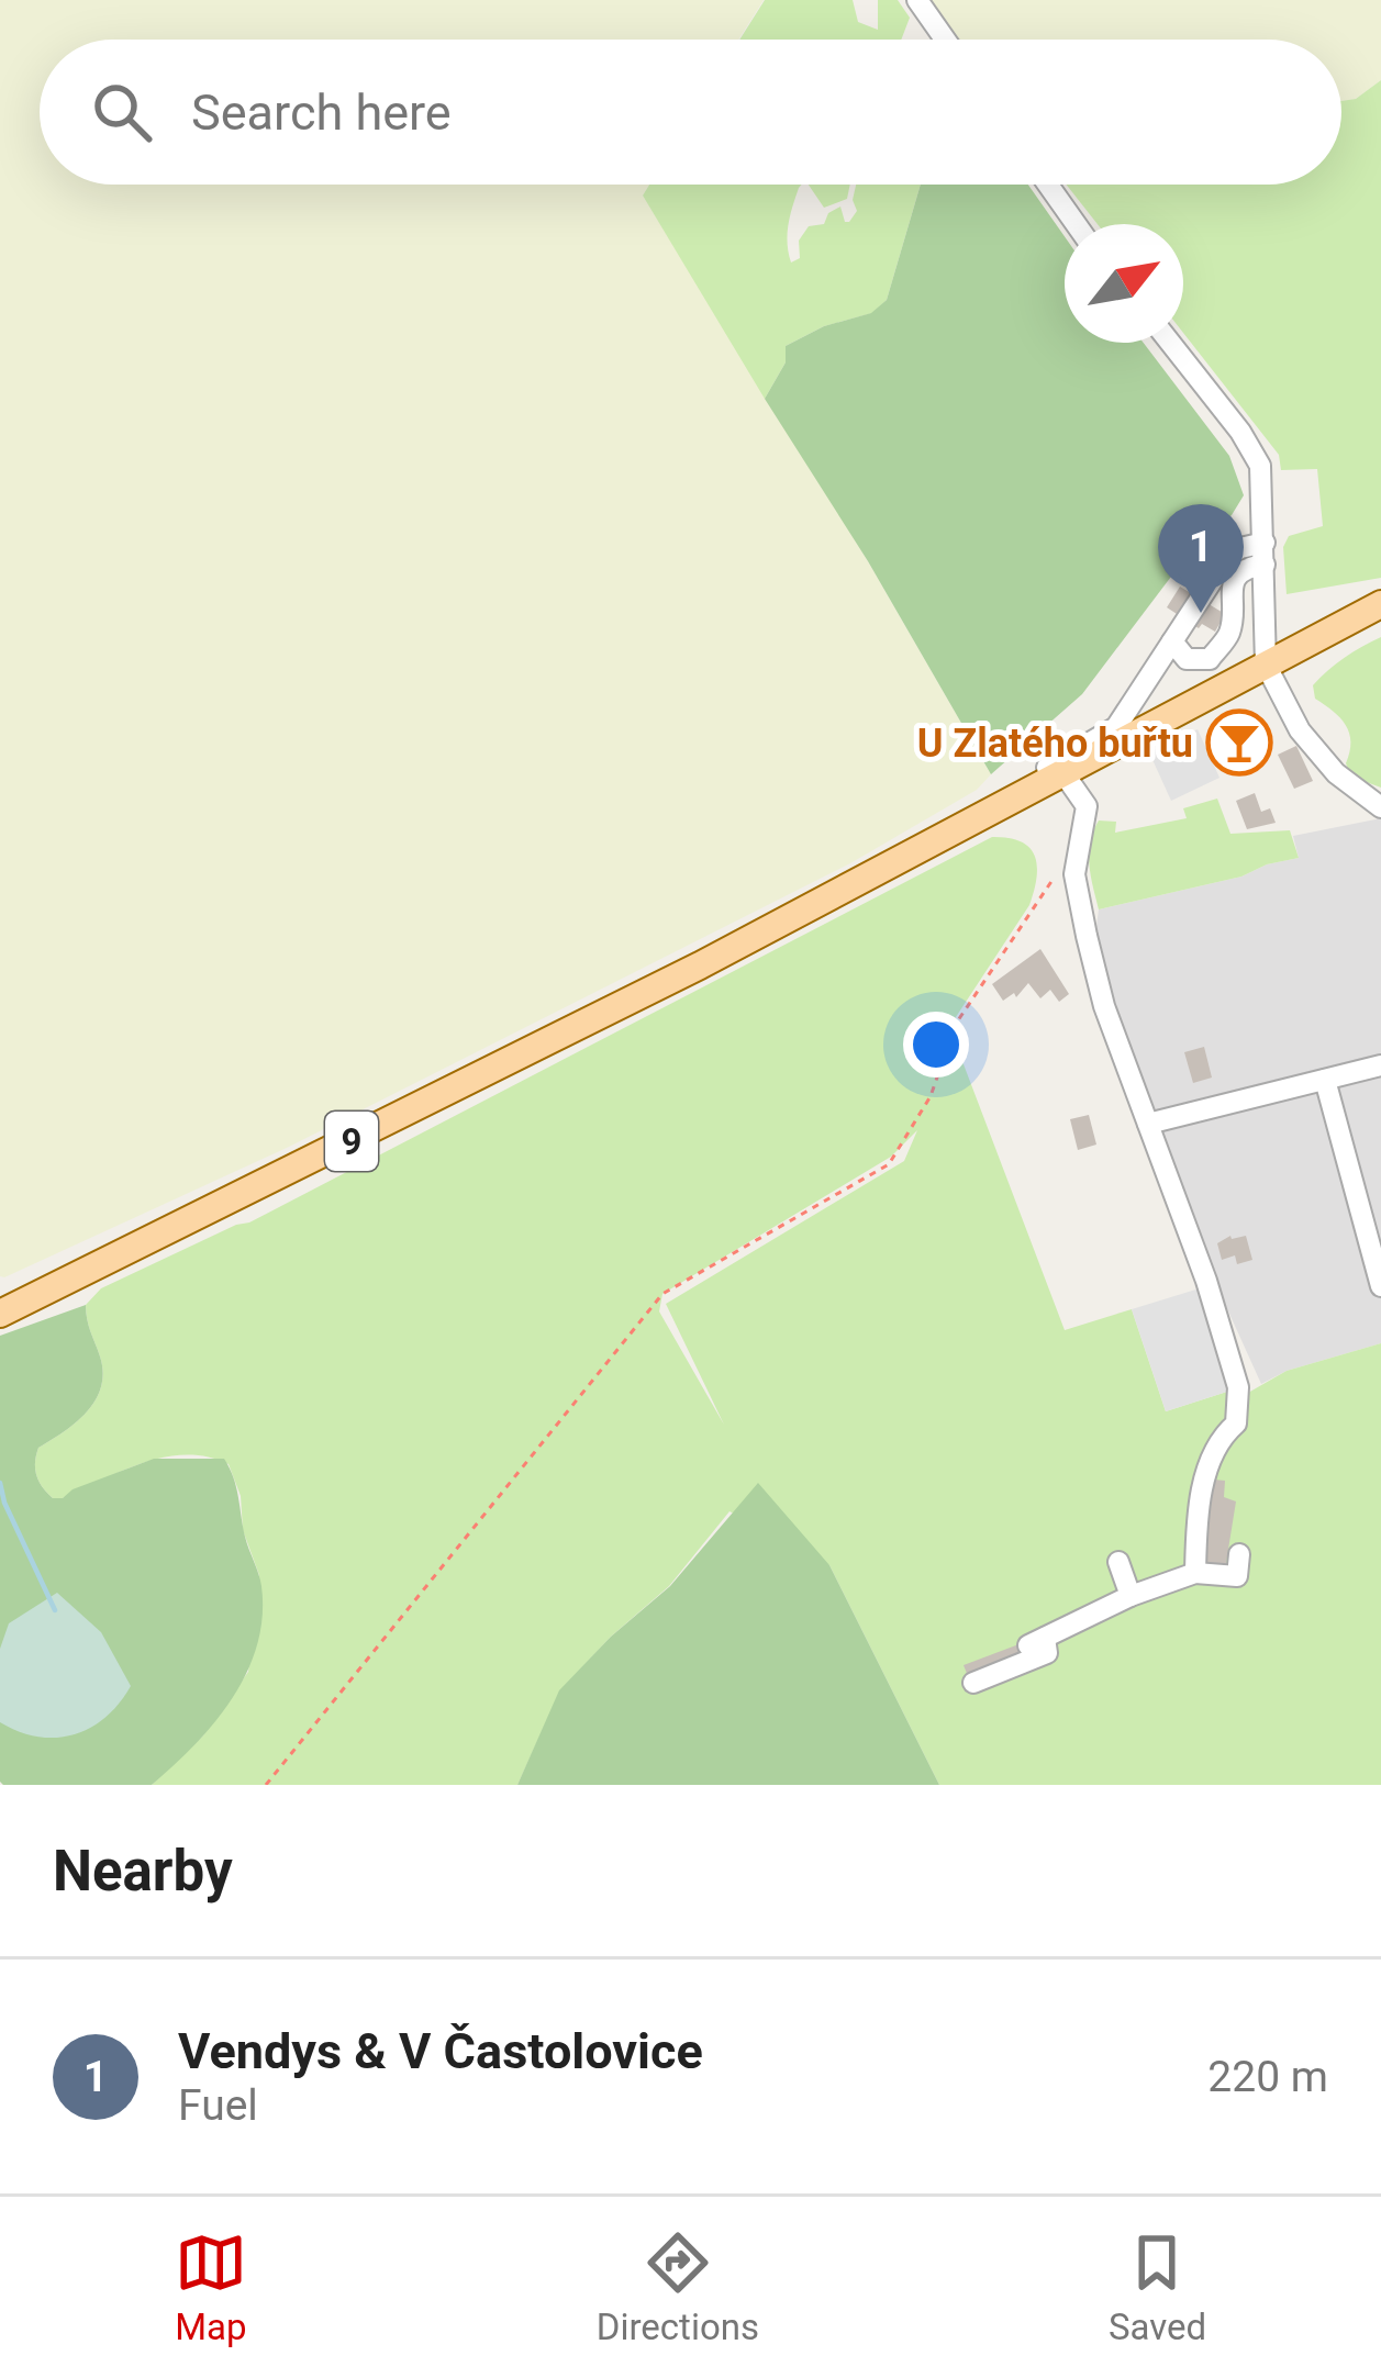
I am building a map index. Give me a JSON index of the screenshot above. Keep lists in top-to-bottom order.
{
  "streets": {
    "main road": ["9"]
  },
  "places": {
    "bar": ["U Zlatého buřtu"]
  },
  "north": "top right",
  "page": {
    "search": "Search here",
    "pins": "1",
    "heading": "Nearby",
    "list": [
      {
        "mark": "1",
        "name": "Vendys & V Častolovice",
        "note": "Fuel",
        "value": "220 m"
      }
    ],
    "nav": ["Map", "Directions", "Saved"]
  }
}
